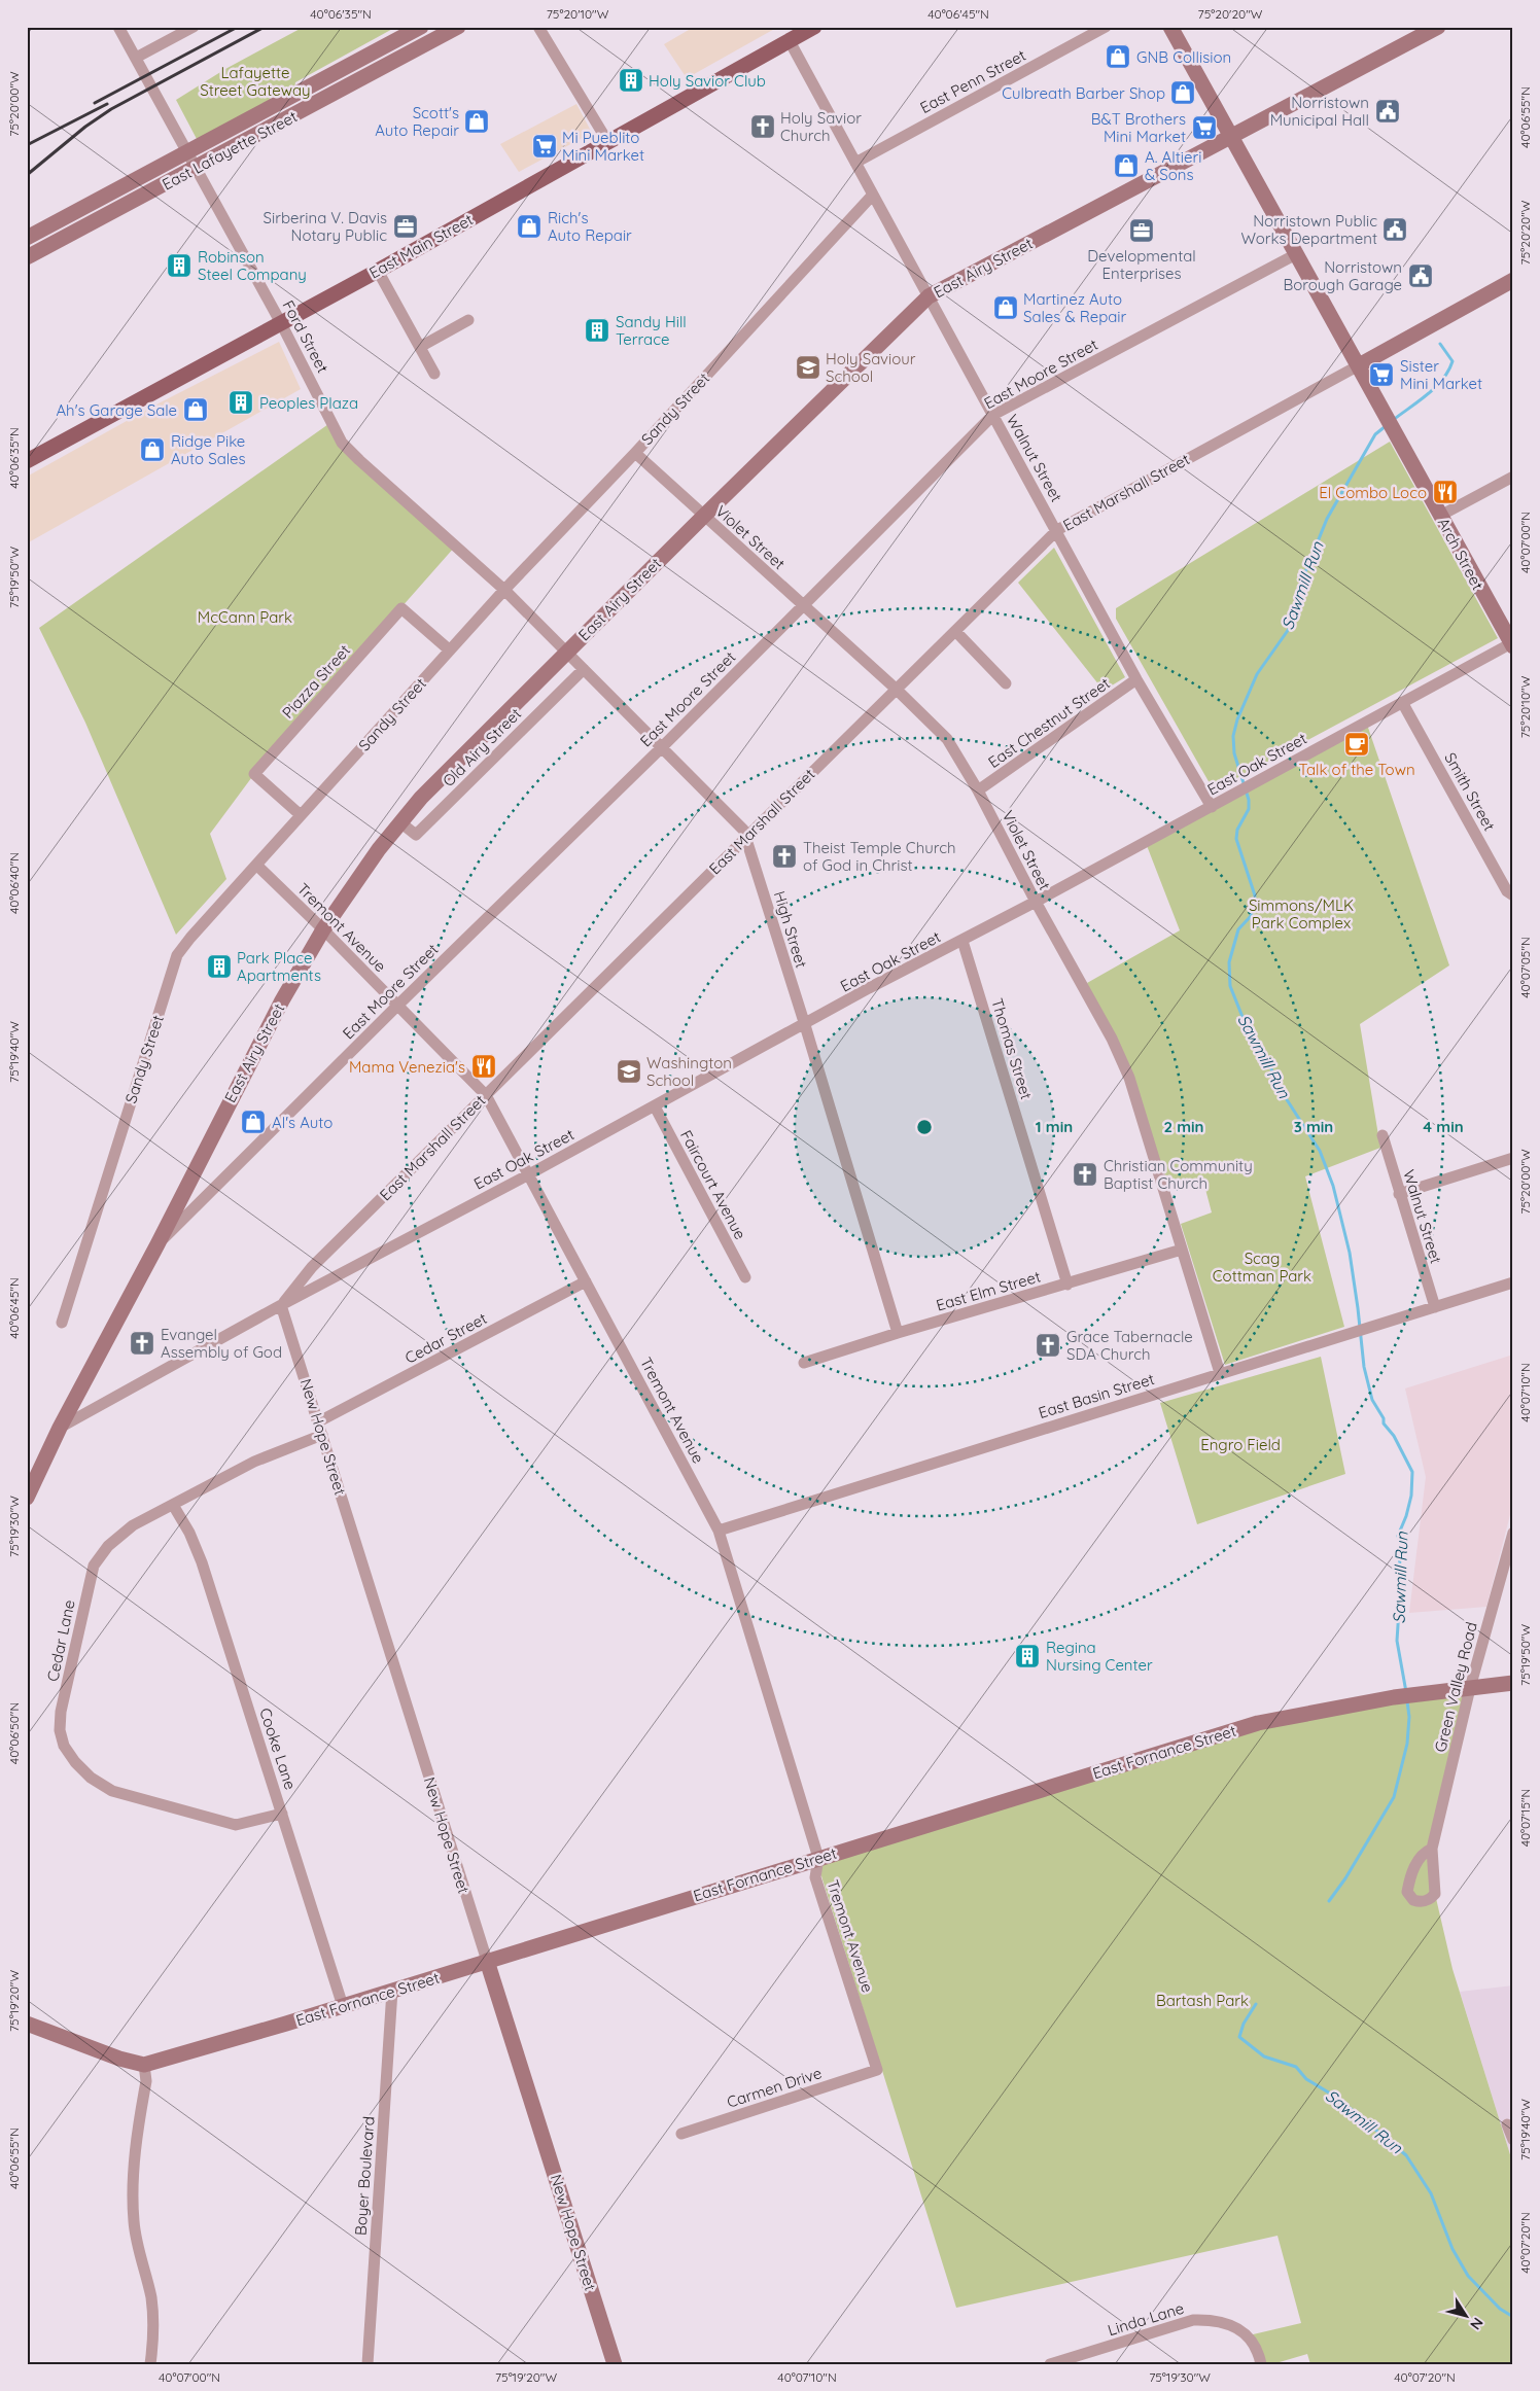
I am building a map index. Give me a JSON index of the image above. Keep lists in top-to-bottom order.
{
  "streets": {
    "main road": ["East Main Street"],
    "street": [
      "East Penn Street",
      "East Lafayette Street",
      "East Airy Street",
      "Ford Street",
      "East Moore Street",
      "Sandy Street",
      "Walnut Street",
      "East Marshall Street",
      "Violet Street",
      "Arch Street",
      "Piazza Street",
      "East Chestnut Street",
      "Old Airy Street",
      "East Oak Street",
      "Smith Street",
      "Tremont Avenue",
      "High Street",
      "Thomas Street",
      "Faircourt Avenue",
      "East Elm Street",
      "Cedar Street",
      "East Basin Street",
      "New Hope Street",
      "Cedar Lane",
      "Green Valley Road",
      "Cooke Lane",
      "East Fornance Street",
      "Carmen Drive",
      "Boyer Boulevard",
      "Linda Lane"
    ]
  },
  "crossings": [
    ["East Penn Street", "Walnut Street"],
    ["East Lafayette Street", "Ford Street"],
    ["East Main Street", "Ford Street"],
    ["East Main Street", "Walnut Street"],
    ["East Airy Street", "East Moore Street"],
    ["East Airy Street", "Walnut Street"],
    ["East Airy Street", "East Marshall Street"],
    ["East Airy Street", "Violet Street"],
    ["East Airy Street", "Arch Street"],
    ["East Airy Street", "Old Airy Street"],
    ["East Airy Street", "Tremont Avenue"],
    ["East Airy Street", "High Street"],
    ["Ford Street", "Sandy Street"],
    ["Ford Street", "High Street"],
    ["East Moore Street", "Walnut Street"],
    ["East Moore Street", "Violet Street"],
    ["East Moore Street", "Arch Street"],
    ["East Moore Street", "Tremont Avenue"],
    ["East Moore Street", "High Street"],
    ["Sandy Street", "Walnut Street"],
    ["Sandy Street", "Violet Street"],
    ["Sandy Street", "Piazza Street"],
    ["Sandy Street", "Tremont Avenue"],
    ["Sandy Street", "High Street"],
    ["Walnut Street", "East Marshall Street"],
    ["Walnut Street", "East Chestnut Street"],
    ["Walnut Street", "East Oak Street"],
    ["Walnut Street", "East Basin Street"],
    ["East Marshall Street", "Violet Street"],
    ["East Marshall Street", "Arch Street"],
    ["East Marshall Street", "East Oak Street"],
    ["East Marshall Street", "Tremont Avenue"],
    ["East Marshall Street", "High Street"],
    ["East Marshall Street", "New Hope Street"],
    ["Violet Street", "East Chestnut Street"],
    ["Violet Street", "East Oak Street"],
    ["Violet Street", "East Elm Street"],
    ["Violet Street", "East Basin Street"],
    ["Arch Street", "East Oak Street"],
    ["Old Airy Street", "High Street"],
    ["East Oak Street", "Smith Street"],
    ["East Oak Street", "Tremont Avenue"],
    ["East Oak Street", "High Street"],
    ["East Oak Street", "Thomas Street"],
    ["East Oak Street", "Faircourt Avenue"],
    ["East Oak Street", "New Hope Street"],
    ["Tremont Avenue", "Cedar Street"],
    ["Tremont Avenue", "East Basin Street"],
    ["Tremont Avenue", "East Fornance Street"],
    ["Tremont Avenue", "Carmen Drive"],
    ["High Street", "East Elm Street"],
    ["Thomas Street", "East Elm Street"],
    ["Cedar Street", "New Hope Street"],
    ["New Hope Street", "Cedar Lane"],
    ["New Hope Street", "East Fornance Street"],
    ["Cedar Lane", "Cooke Lane"],
    ["Green Valley Road", "East Fornance Street"],
    ["Cooke Lane", "East Fornance Street"],
    ["East Fornance Street", "Boyer Boulevard"]
  ],
  "water": ["Sawmill Run"],
  "parks": [
    "Lafayette Street Gateway",
    "McCann Park",
    "Simmons/MLK Park Complex",
    "Scag Cottman Park",
    "Engro Field",
    "Bartash Park"
  ],
  "places": {
    "shop": [
      "GNB Collision",
      "Culbreath Barber Shop",
      "Scott's Auto Repair",
      "A. Altieri & Sons",
      "Rich's Auto Repair",
      "Martinez Auto Sales & Repair",
      "Ah's Garage Sale",
      "Ridge Pike Auto Sales",
      "Al's Auto"
    ],
    "building": [
      "Holy Savior Club",
      "Robinson Steel Company",
      "Sandy Hill Terrace",
      "Peoples Plaza",
      "Park Place Apartments",
      "Regina Nursing Center"
    ],
    "public building": ["Norristown Municipal Hall", "Norristown Public Works Department", "Norristown Borough Garage"],
    "church": [
      "Holy Savior Church",
      "Theist Temple Church of God in Christ",
      "Christian Community Baptist Church",
      "Evangel Assembly of God",
      "Grace Tabernacle SDA Church"
    ],
    "supermarket": ["B&T Brothers Mini Market", "Mi Pueblito Mini Market", "Sister Mini Market"],
    "office": ["Sirberina V. Davis Notary Public", "Developmental Enterprises"],
    "school or university": ["Holy Saviour School", "Washington School"],
    "restaurant": ["El Combo Loco", "Mama Venezia's"],
    "cafe": ["Talk of the Town"]
  },
  "north": "bottom right",
  "coordinates": [
    "40°06'35\"N",
    "75°20'10\"W",
    "40°06'45\"N",
    "75°20'20\"W",
    "75°20'00\"W",
    "40°06'55\"N",
    "40°07'00\"N",
    "75°19'50\"W",
    "40°06'40\"N",
    "40°07'05\"N",
    "75°19'40\"W",
    "40°07'10\"N",
    "75°19'30\"W",
    "40°06'50\"N",
    "40°07'15\"N",
    "75°19'20\"W",
    "40°07'20\"N"
  ],
  "rings": [
    "1 min",
    "2 min",
    "3 min",
    "4 min"
  ]
}
